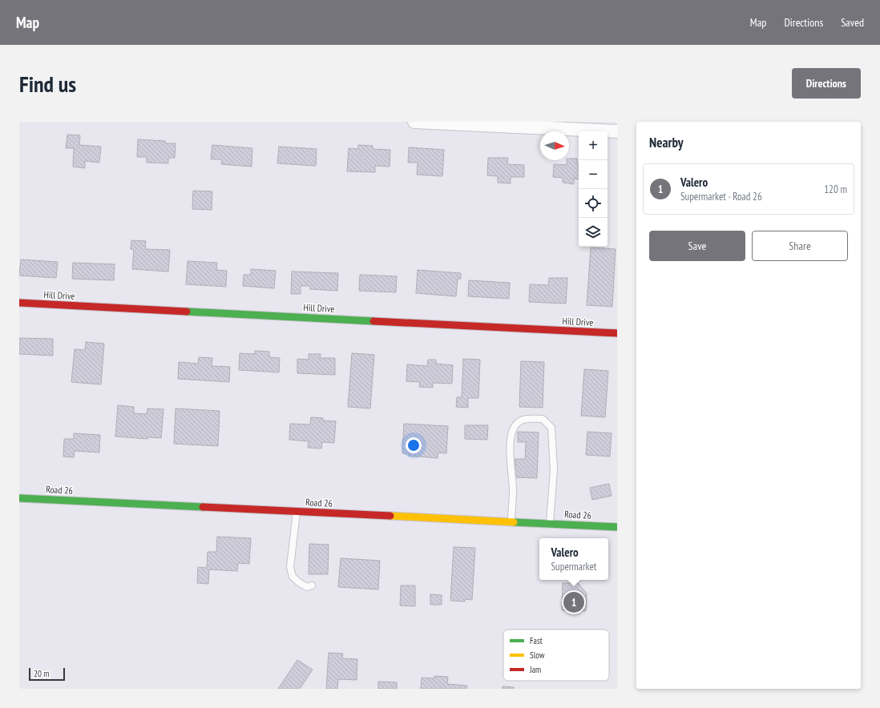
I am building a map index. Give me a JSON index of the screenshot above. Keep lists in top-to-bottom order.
{
  "streets": {
    "street": ["Hill Drive", "Road 26"]
  },
  "legend": ["Fast", "Slow", "Jam"],
  "scale_bar": "20 m",
  "north": "right",
  "page": {
    "header": "Map",
    "nav": ["Map", "Directions", "Saved"],
    "buttons": [
      "Directions",
      ["Save", "Share"]
    ],
    "title": "Find us",
    "heading": "Nearby",
    "map_buttons": ["+", "−"],
    "list": [
      {
        "mark": "1",
        "name": "Valero",
        "note": "Supermarket · Road 26",
        "value": "120 m"
      }
    ],
    "popup": ["Valero", "Supermarket"],
    "pins": "1",
    "scale": "20 m"
  }
}
